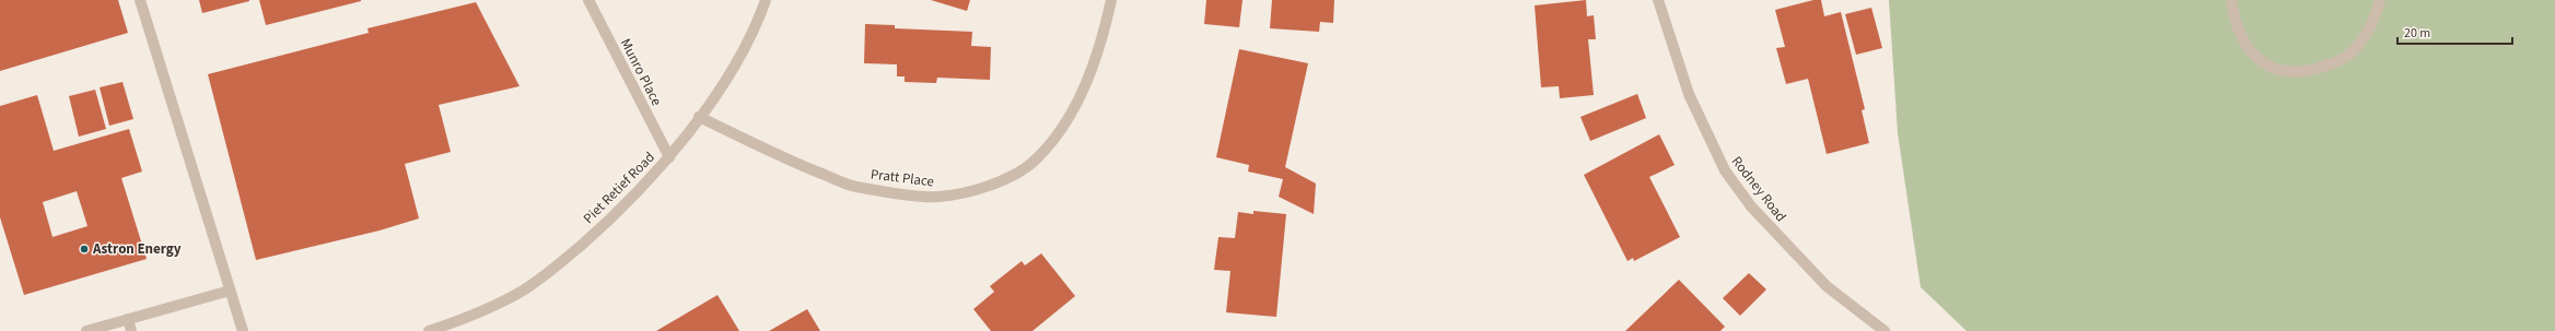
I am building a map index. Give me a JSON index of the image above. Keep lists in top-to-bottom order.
{
  "streets": {
    "street": [
      "Munro Place",
      "Pratt Place",
      "Piet Retief Road",
      "Rodney Road"
    ]
  },
  "crossings": [
    ["Munro Place", "Piet Retief Road"],
    ["Pratt Place", "Piet Retief Road"]
  ],
  "places": ["Astron Energy"],
  "scale_bar": "20 m"
}
